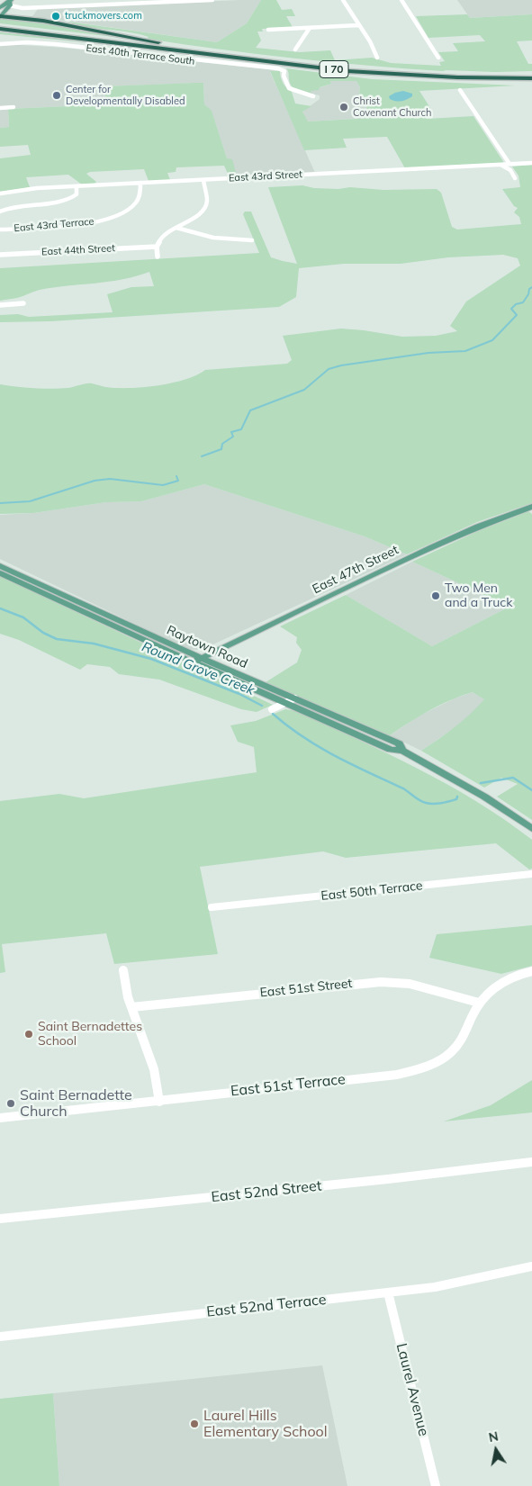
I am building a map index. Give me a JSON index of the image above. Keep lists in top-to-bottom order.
{
  "streets": {
    "highway": ["I 70"],
    "main road": ["East 47th Street", "Raytown Road"],
    "street": [
      "East 40th Terrace South",
      "East 43rd Street",
      "East 43rd Terrace",
      "East 44th Street",
      "East 50th Terrace",
      "East 51st Street",
      "East 51st Terrace",
      "East 52nd Street",
      "East 52nd Terrace",
      "Laurel Avenue"
    ]
  },
  "crossings": [
    ["East 43rd Street", "East 43rd Terrace"],
    ["East 47th Street", "Raytown Road"],
    ["East 51st Street", "East 51st Terrace"],
    ["East 52nd Terrace", "Laurel Avenue"]
  ],
  "water": ["Round Grove Creek"],
  "places": [
    "truckmovers.com",
    "Center for Developmentally Disabled",
    "Christ Covenant Church",
    "Two Men and a Truck",
    "Saint Bernadettes School",
    "Saint Bernadette Church",
    "Laurel Hills Elementary School"
  ],
  "north": "top"
}
